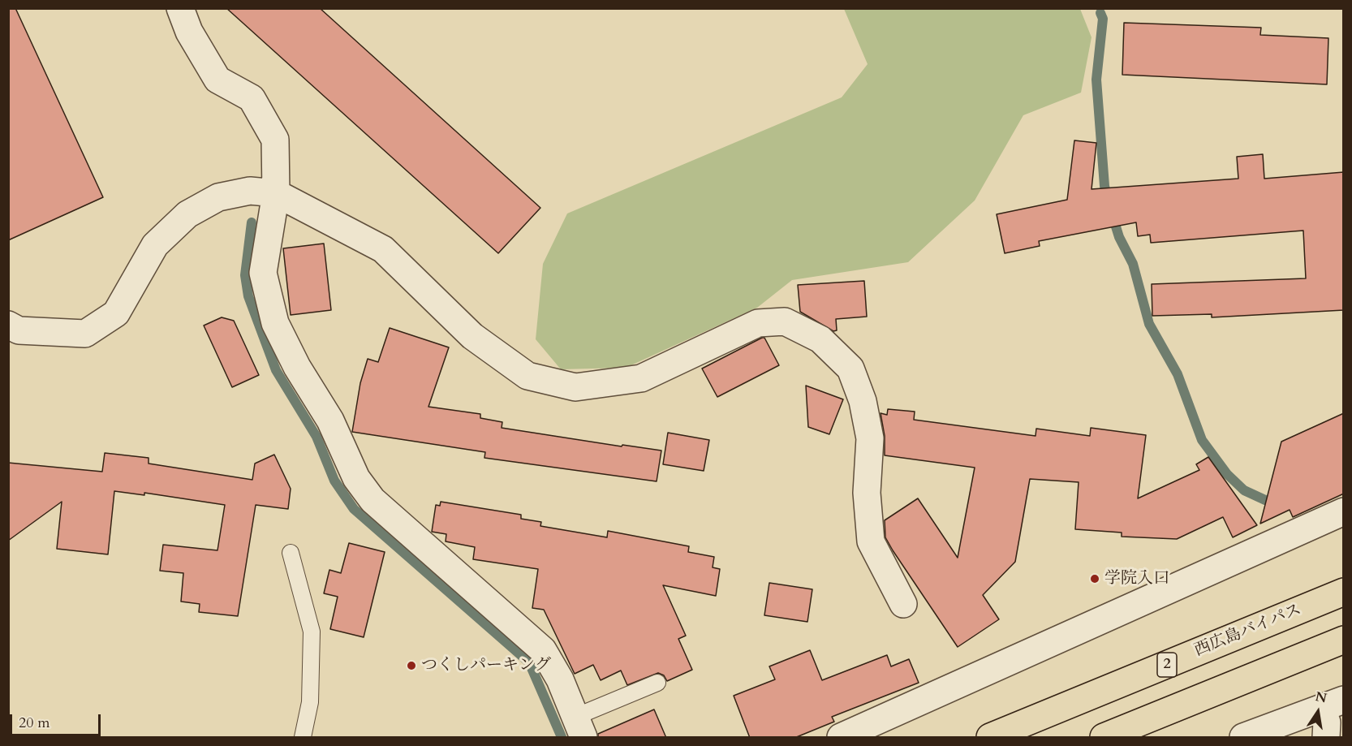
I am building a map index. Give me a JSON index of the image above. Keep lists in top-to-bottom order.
{
  "streets": {
    "highway": ["西広島バイパス", "2"]
  },
  "places": ["学院入口", "つくしパーキング"],
  "scale_bar": "20 m",
  "north": "top"
}
